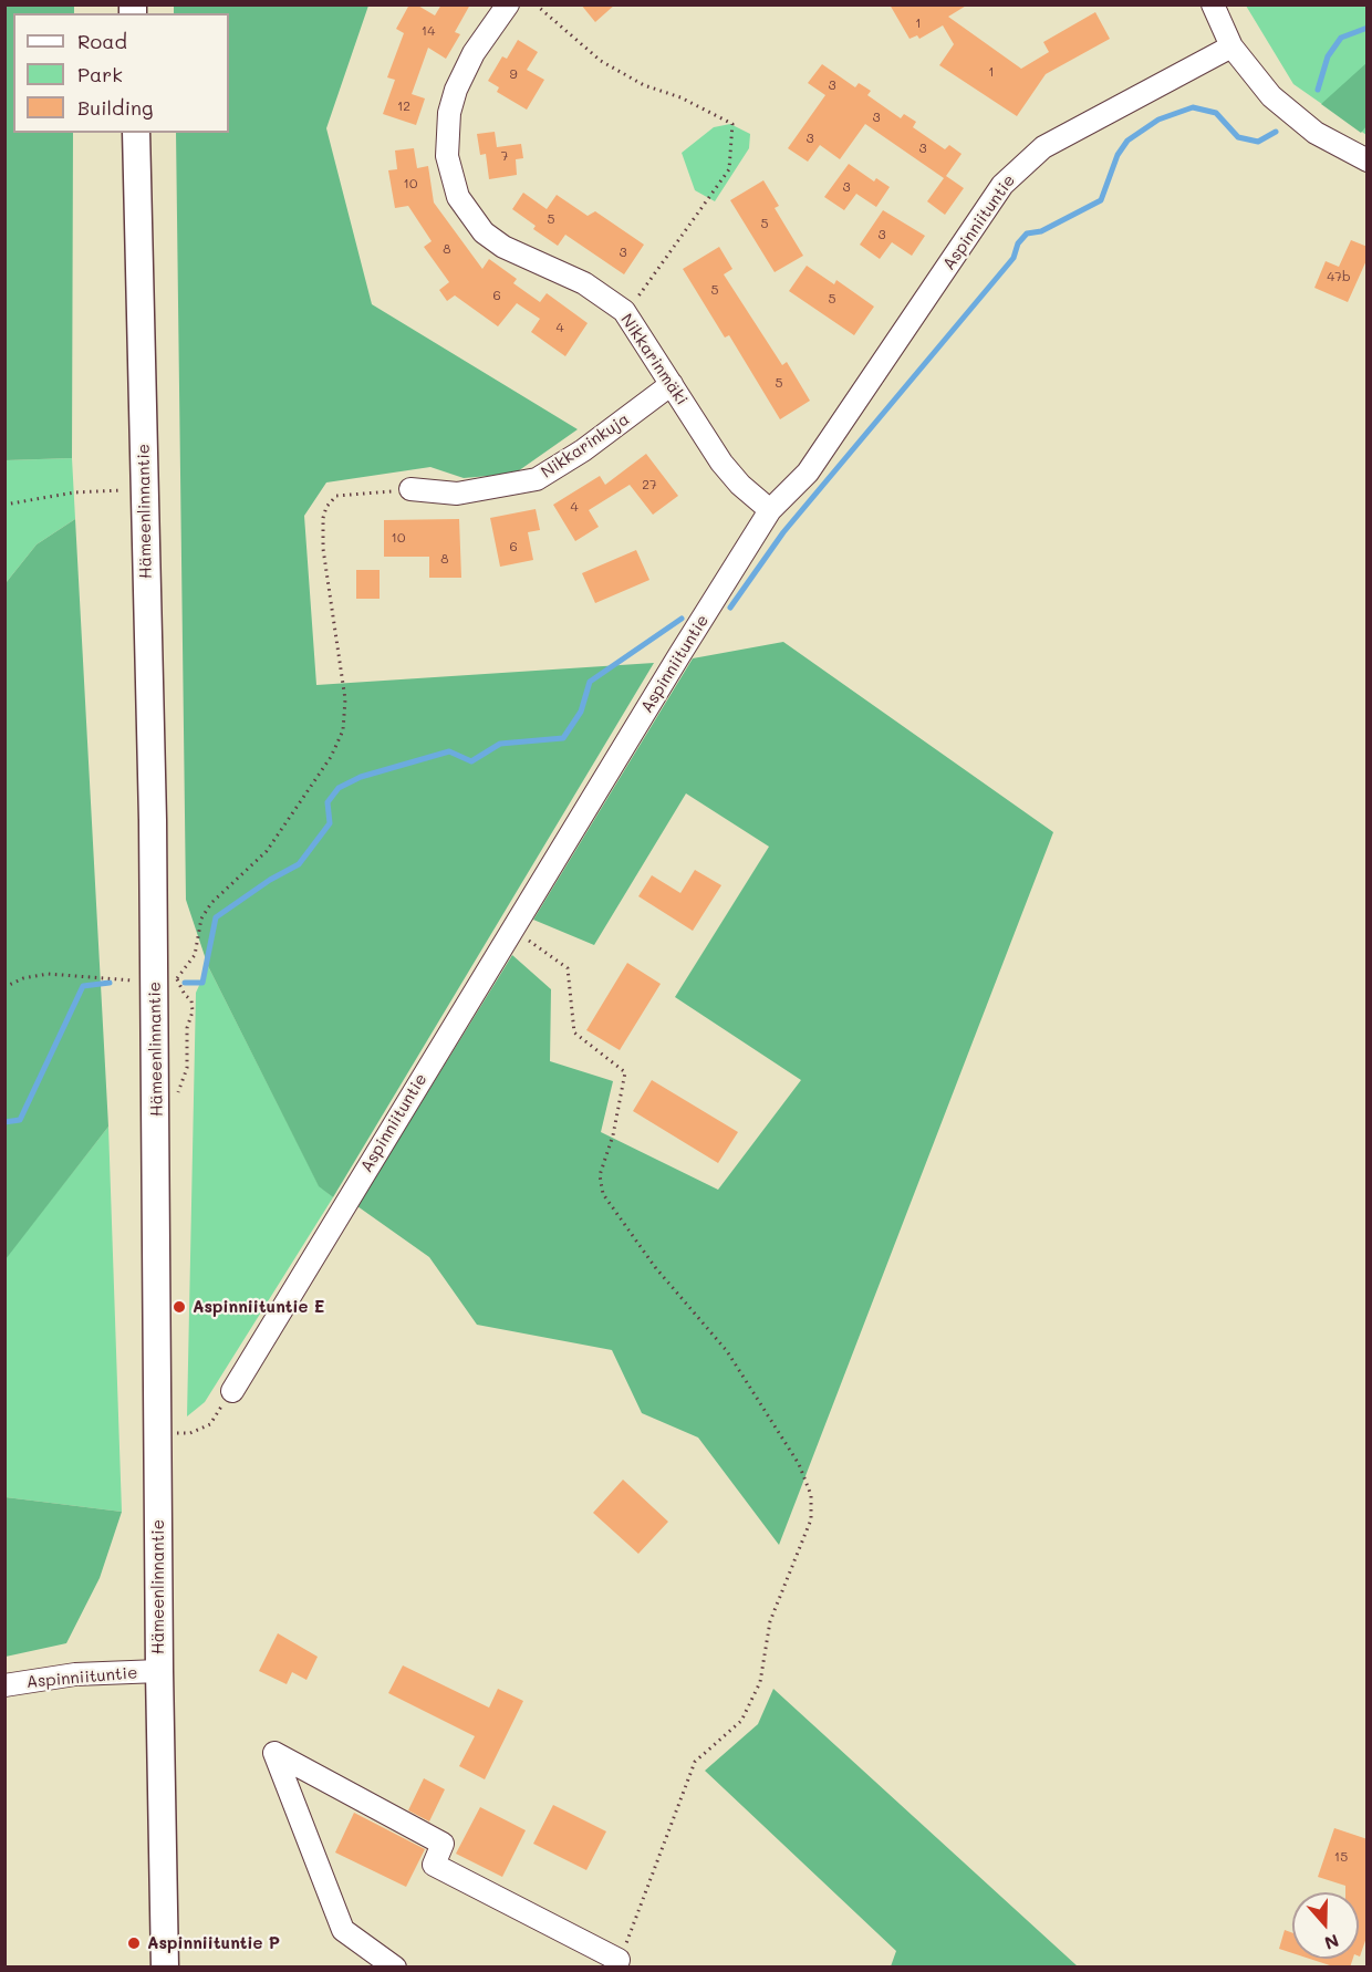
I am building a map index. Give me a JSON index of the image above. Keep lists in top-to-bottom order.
{
  "streets": {
    "main road": ["Hämeenlinnantie"],
    "street": ["Aspinniituntie", "Nikkarinmäki", "Nikkarinkuja"]
  },
  "crossings": [
    ["Aspinniituntie", "Nikkarinmäki"],
    ["Aspinniituntie", "Hämeenlinnantie"],
    ["Nikkarinmäki", "Nikkarinkuja"]
  ],
  "places": ["Aspinniituntie E", "Aspinniituntie P"],
  "house_numbers": [
    "1",
    "14",
    "1",
    "9",
    "3",
    "12",
    "3",
    "3",
    "3",
    "7",
    "10",
    "3",
    "5",
    "5",
    "3",
    "8",
    "3",
    "47b",
    "5",
    "6",
    "5",
    "4",
    "5",
    "27",
    "4",
    "10",
    "6",
    "8",
    "15"
  ],
  "legend": ["Road", "Park", "Building"],
  "north": "bottom"
}
